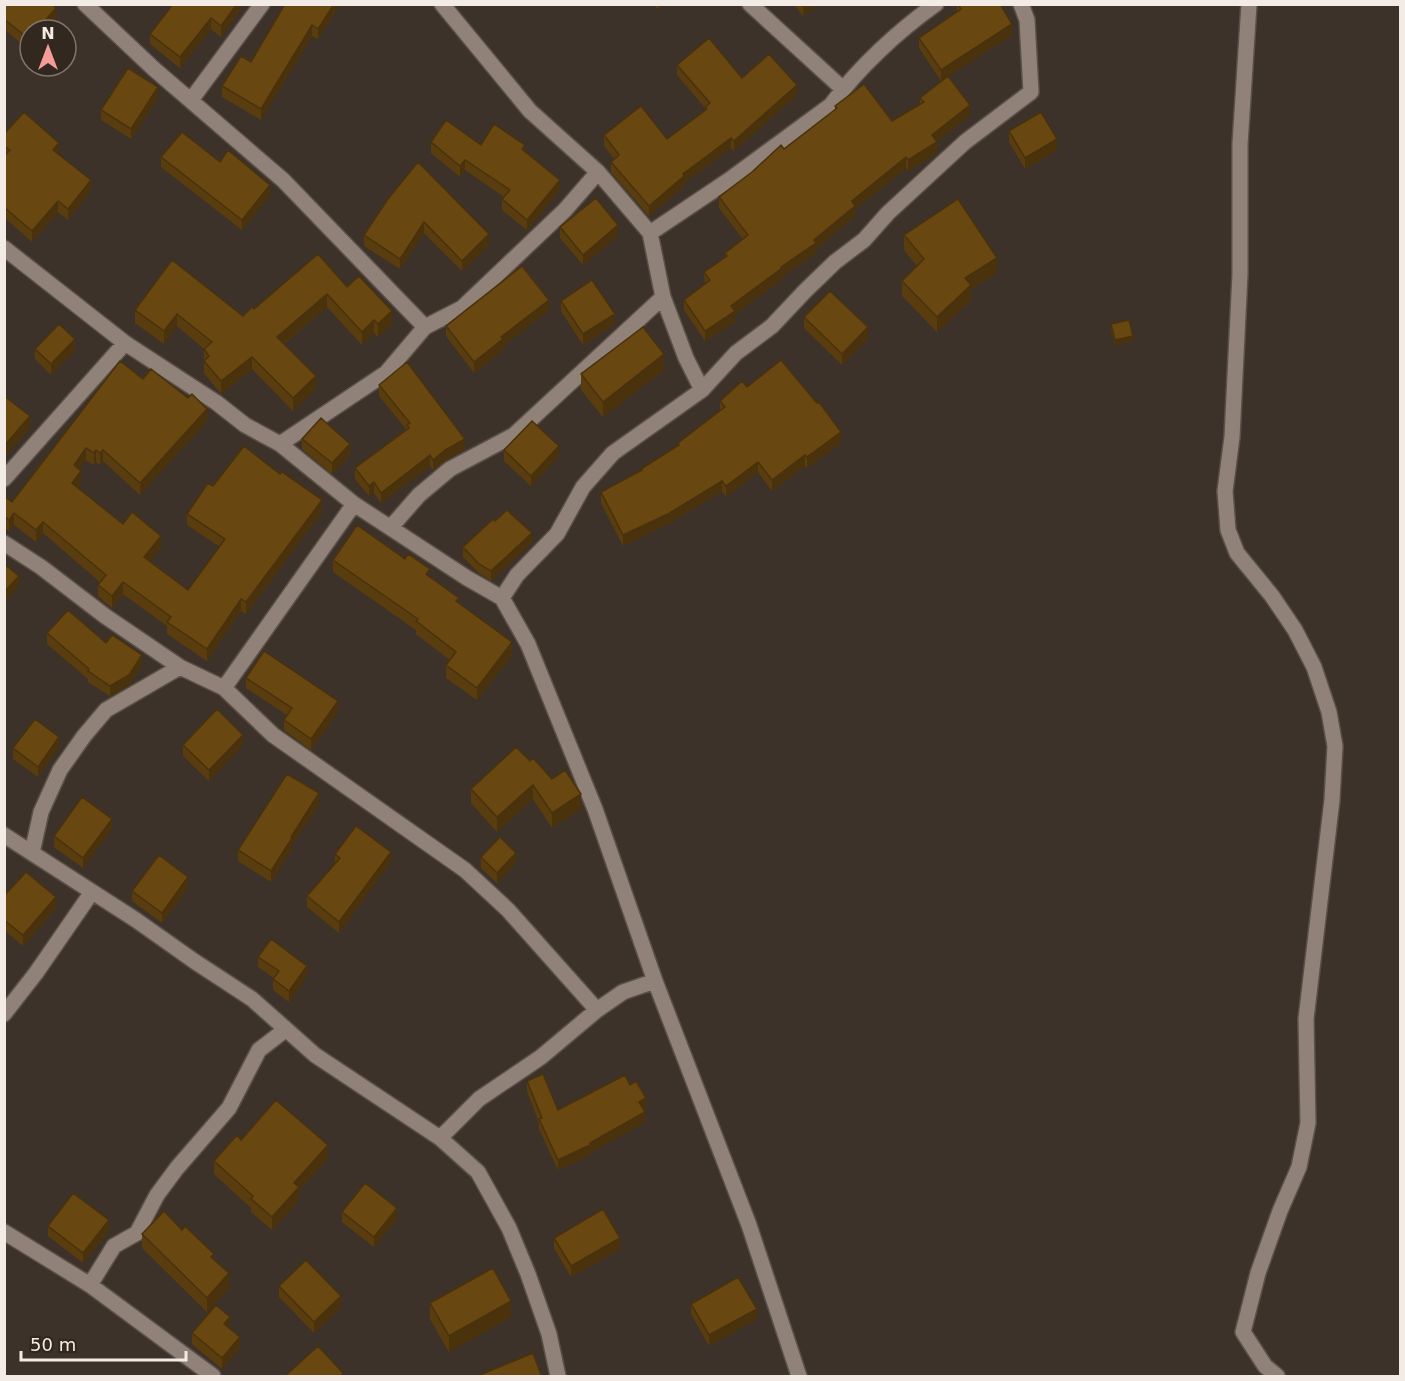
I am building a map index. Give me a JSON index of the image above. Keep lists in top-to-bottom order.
{
  "scale_bar": "50 m",
  "north": "top"
}
